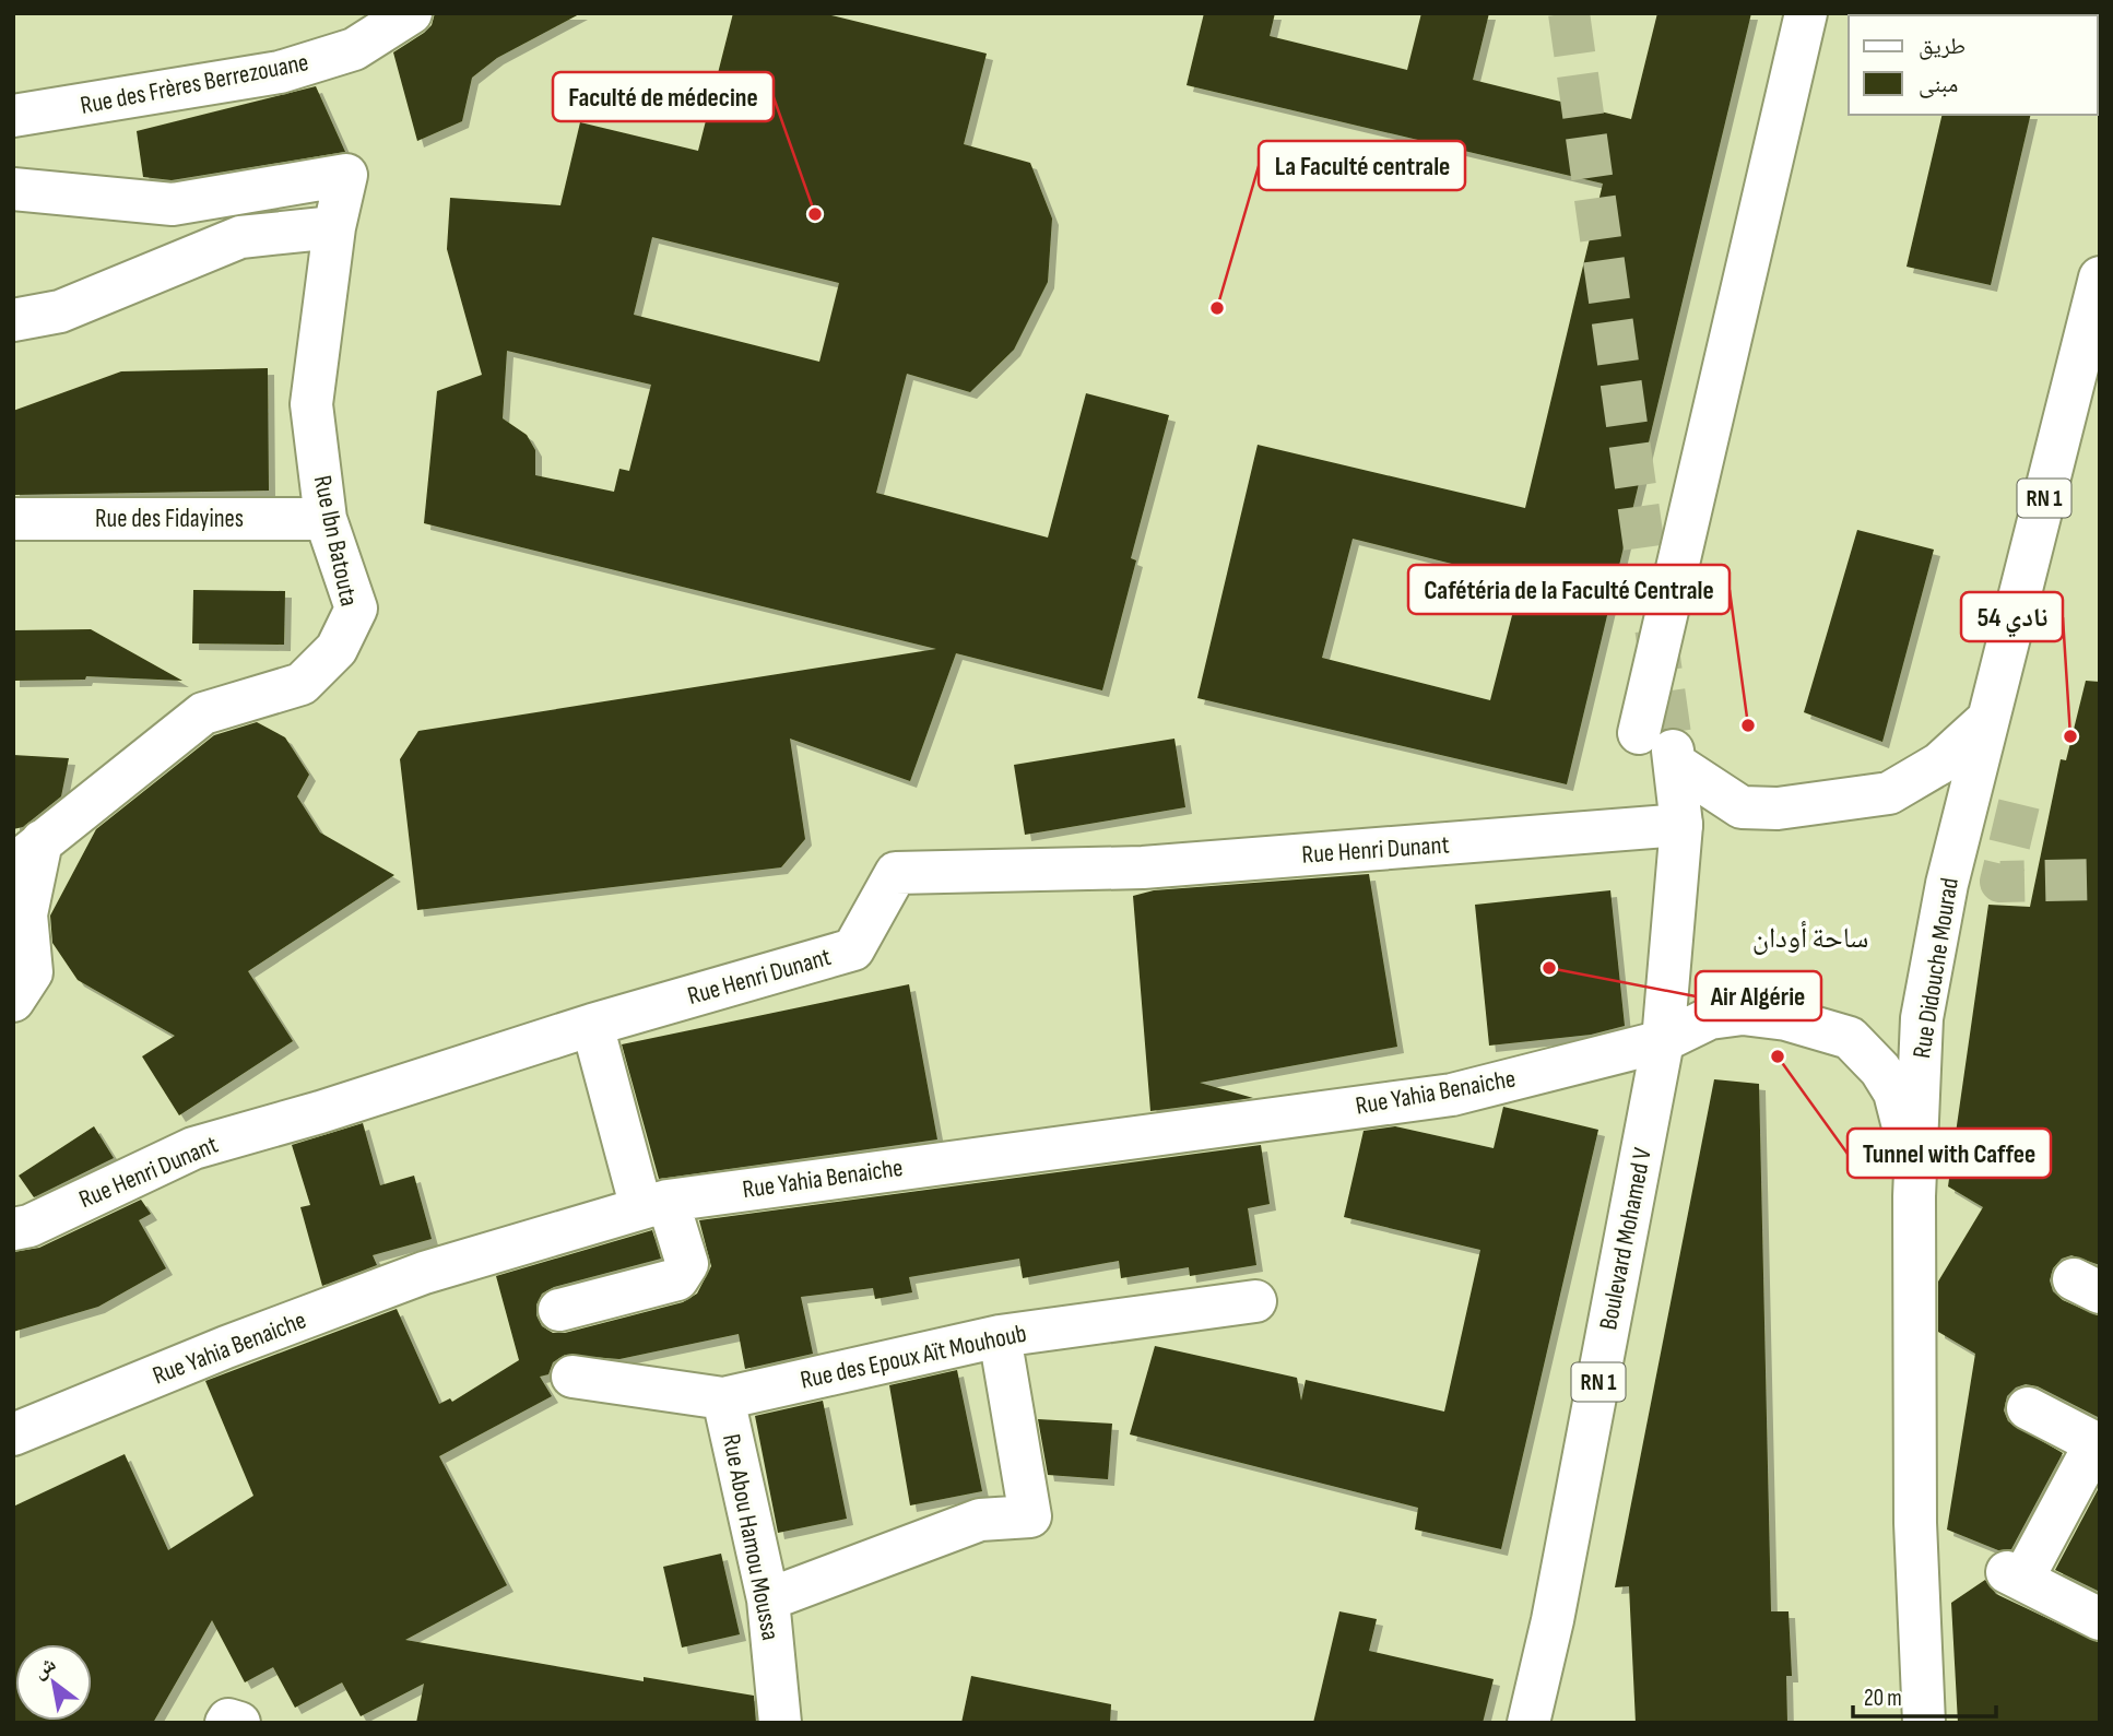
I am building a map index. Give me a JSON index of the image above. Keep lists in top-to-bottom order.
{
  "streets": {
    "street": [
      "Rue des Frères Berrezouane",
      "RN 1",
      "Rue des Fidayines",
      "Rue Ibn Batouta",
      "Rue Henri Dunant",
      "Rue Didouche Mourad",
      "Rue Yahia Benaiche",
      "Boulevard Mohamed V",
      "Rue des Epoux Aït Mouhoub",
      "Rue Abou Hamou Moussa"
    ]
  },
  "crossings": [
    ["RN 1", "Rue Didouche Mourad"],
    ["RN 1", "Rue Yahia Benaiche"],
    ["RN 1", "Boulevard Mohamed V"],
    ["Rue des Fidayines", "Rue Ibn Batouta"],
    ["Rue Henri Dunant", "Boulevard Mohamed V"],
    ["Rue Yahia Benaiche", "Boulevard Mohamed V"],
    ["Rue des Epoux Aït Mouhoub", "Rue Abou Hamou Moussa"]
  ],
  "districts": ["ساحة أودان"],
  "places": [
    "Faculté de médecine",
    "La Faculté centrale",
    "Cafétéria de la Faculté Centrale",
    "نادي 54",
    "Air Algérie",
    "Tunnel with Caffee"
  ],
  "legend": ["طريق", "مبنى"],
  "scale_bar": "20 m",
  "north": "top left"
}
